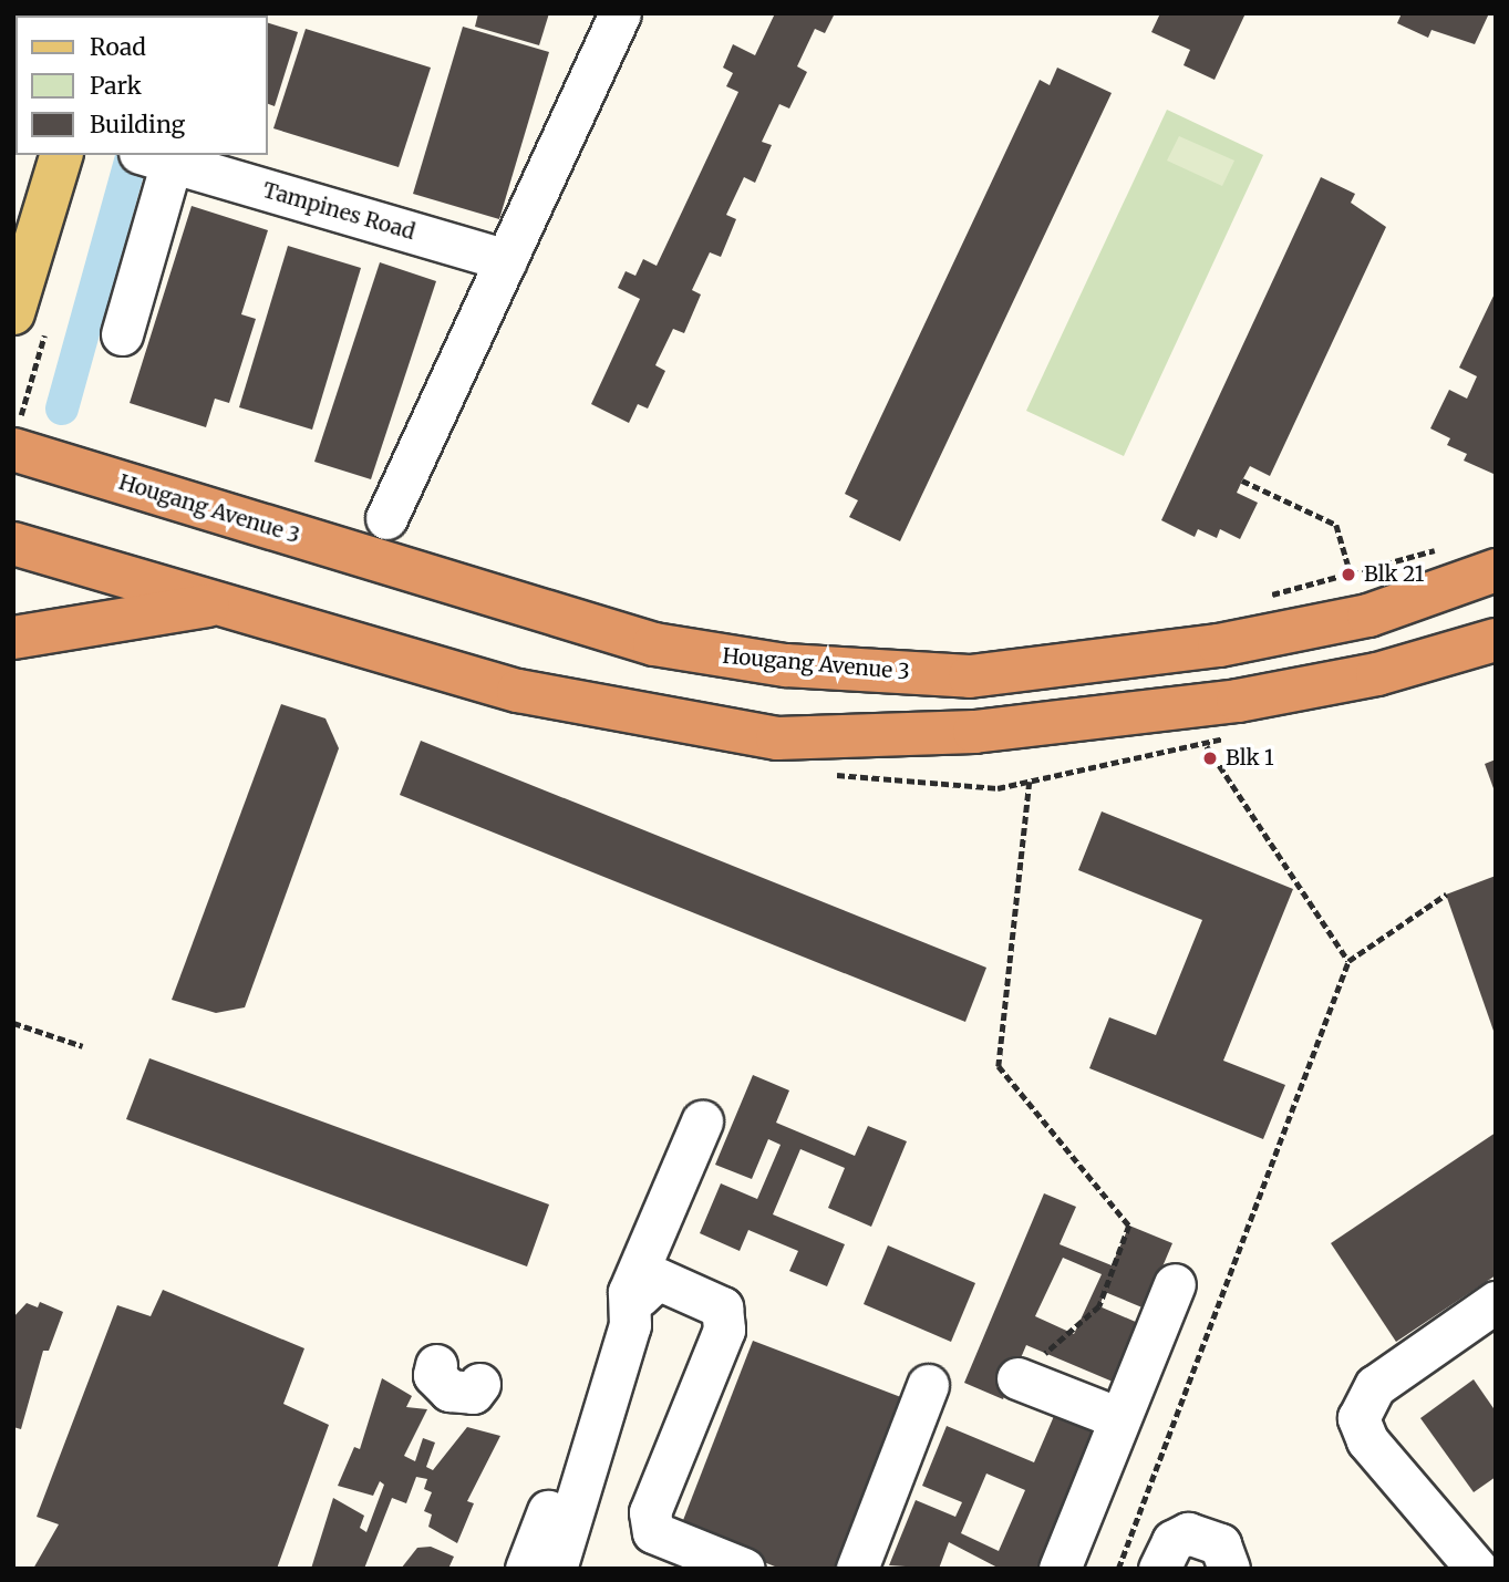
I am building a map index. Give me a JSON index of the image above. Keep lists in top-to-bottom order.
{
  "streets": {
    "highway": ["Hougang Avenue 3"],
    "street": ["Tampines Road"]
  },
  "places": ["Blk 21", "Blk 1"],
  "legend": ["Road", "Park", "Building"]
}
